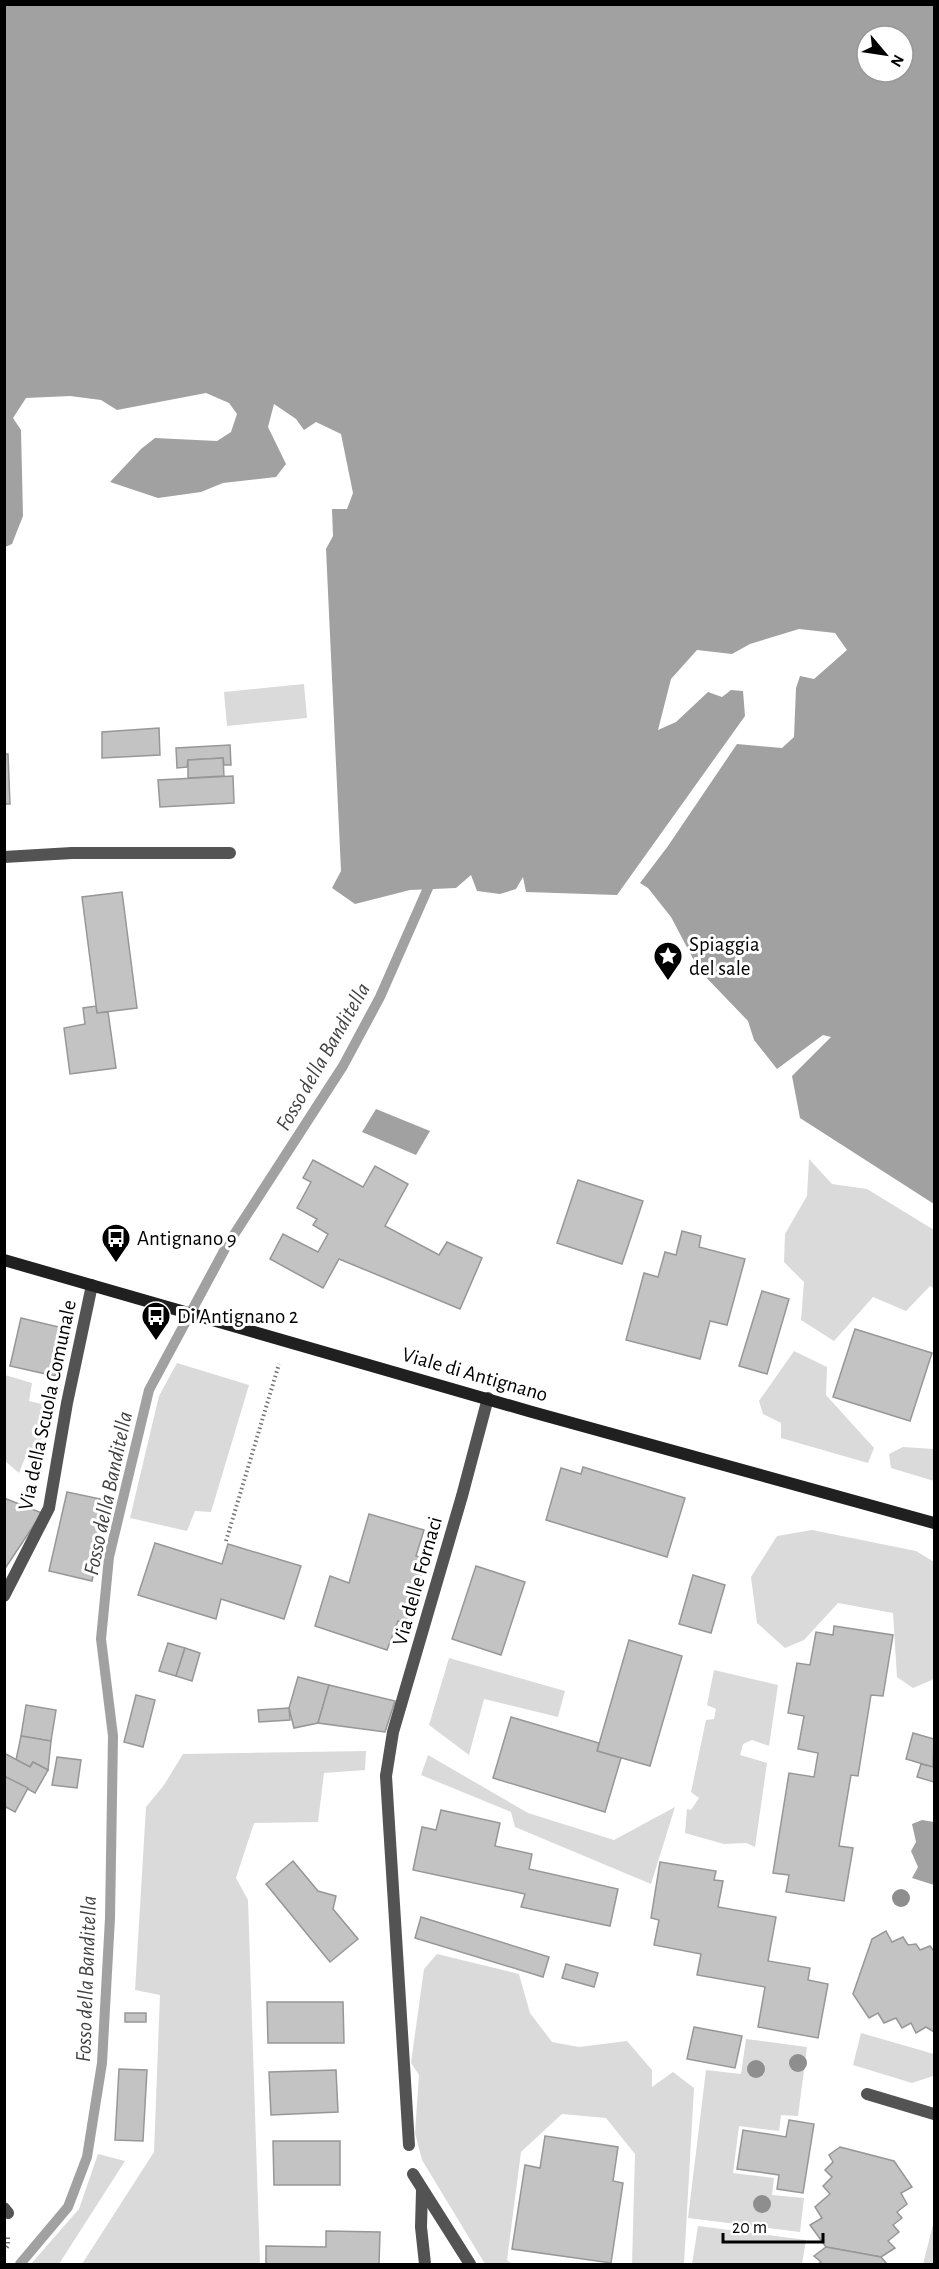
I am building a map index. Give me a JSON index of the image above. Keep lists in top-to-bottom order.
{
  "streets": {
    "main road": ["Viale di Antignano"],
    "street": ["Via della Scuola Comunale", "Via delle Fornaci"]
  },
  "crossings": [
    ["Viale di Antignano", "Via della Scuola Comunale"],
    ["Viale di Antignano", "Via delle Fornaci"]
  ],
  "water": ["Fosso della Banditella"],
  "places": {
    "place": ["Spiaggia del sale"],
    "bus stop": ["Antignano 9", "Di Antignano 2"]
  },
  "scale_bar": "20 m",
  "north": "bottom right"
}
